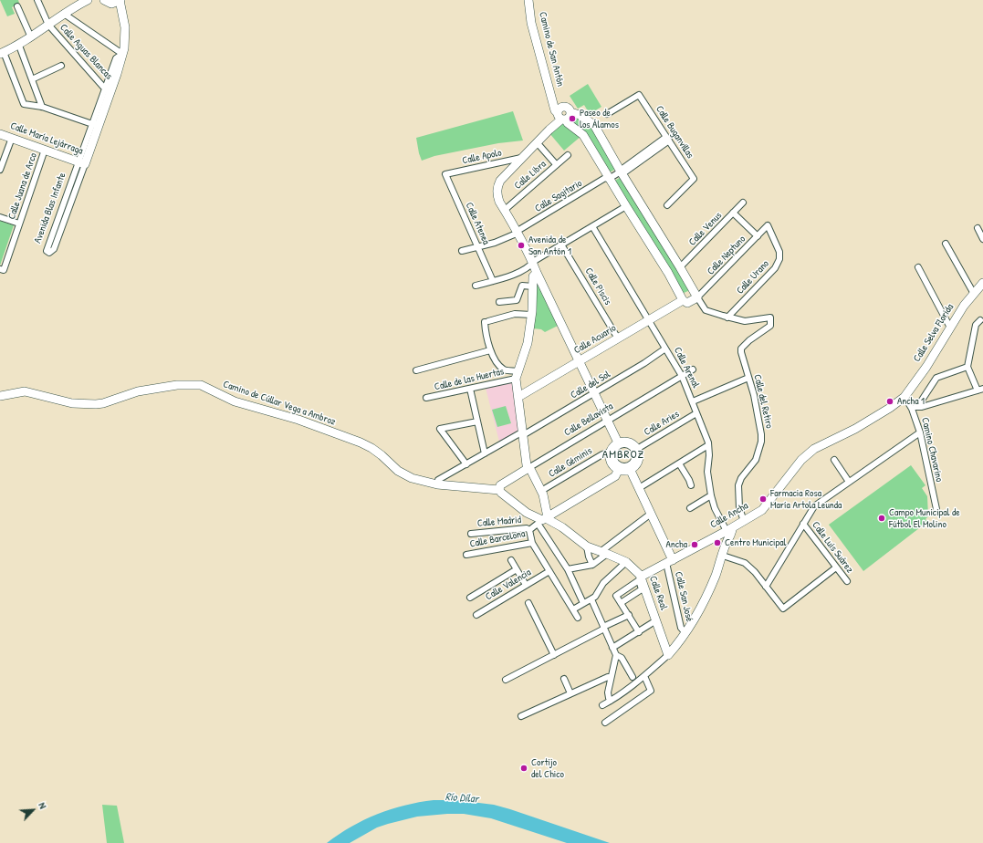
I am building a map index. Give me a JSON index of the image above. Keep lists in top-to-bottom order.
{
  "streets": {
    "street": [
      "Camino de San Antón",
      "Calle Aguas Blancas",
      "Calle Buganvillas",
      "Calle María Lejárraga",
      "Calle Apolo",
      "Calle Libra",
      "Calle Juana de Arco",
      "Calle Sagitario",
      "Avenida Blas Infante",
      "Calle Atenea",
      "Calle Venus",
      "Calle Neptuno",
      "Calle Urano",
      "Calle Piscis",
      "Calle Selva Florida",
      "Calle Acuario",
      "Calle Arenal",
      "Calle de las Huertas",
      "Calle del Sol",
      "Calle del Retiro",
      "Camino de Cúllar Vega a Ambroz",
      "Calle Bellavista",
      "Calle Aries",
      "Camino Chavarino",
      "Calle Géminis",
      "Calle Ancha",
      "Calle Madrid",
      "Calle Barcelona",
      "Calle Luis Suárez",
      "Calle Valencia",
      "Calle Real",
      "Calle San José"
    ]
  },
  "crossings": [
    ["Calle Aguas Blancas", "Avenida Blas Infante"],
    ["Calle María Lejárraga", "Calle Juana de Arco"],
    ["Calle María Lejárraga", "Avenida Blas Infante"],
    ["Calle Apolo", "Calle Atenea"],
    ["Calle Sagitario", "Calle Atenea"],
    ["Calle Neptuno", "Calle Urano"],
    ["Calle Neptuno", "Calle Acuario"],
    ["Calle Urano", "Calle del Retiro"],
    ["Calle Piscis", "Calle Acuario"],
    ["Calle Selva Florida", "Camino Chavarino"],
    ["Calle Selva Florida", "Calle Ancha"],
    ["Calle Acuario", "Calle Arenal"],
    ["Calle Arenal", "Calle del Sol"],
    ["Calle Arenal", "Calle Bellavista"],
    ["Calle Arenal", "Calle Aries"],
    ["Calle Arenal", "Calle Ancha"],
    ["Calle del Sol", "Camino de Cúllar Vega a Ambroz"],
    ["Calle del Retiro", "Calle Ancha"],
    ["Camino de Cúllar Vega a Ambroz", "Calle Bellavista"],
    ["Camino de Cúllar Vega a Ambroz", "Calle Real"],
    ["Calle Bellavista", "Calle Real"],
    ["Calle Aries", "Calle Géminis"],
    ["Camino Chavarino", "Calle Ancha"],
    ["Calle Ancha", "Calle Real"],
    ["Calle Ancha", "Calle San José"]
  ],
  "districts": ["AMBROZ"],
  "water": ["Río Dílar"],
  "places": [
    "Paseo de los Álamos",
    "Avenida de San Antón 1",
    "Ancha 1",
    "Farmacia Rosa María Artola Leunda",
    "Campo Municipal de Fútbol El Molino",
    "Centro Municipal",
    "Ancha",
    "Cortijo del Chico"
  ],
  "north": "top right"
}
